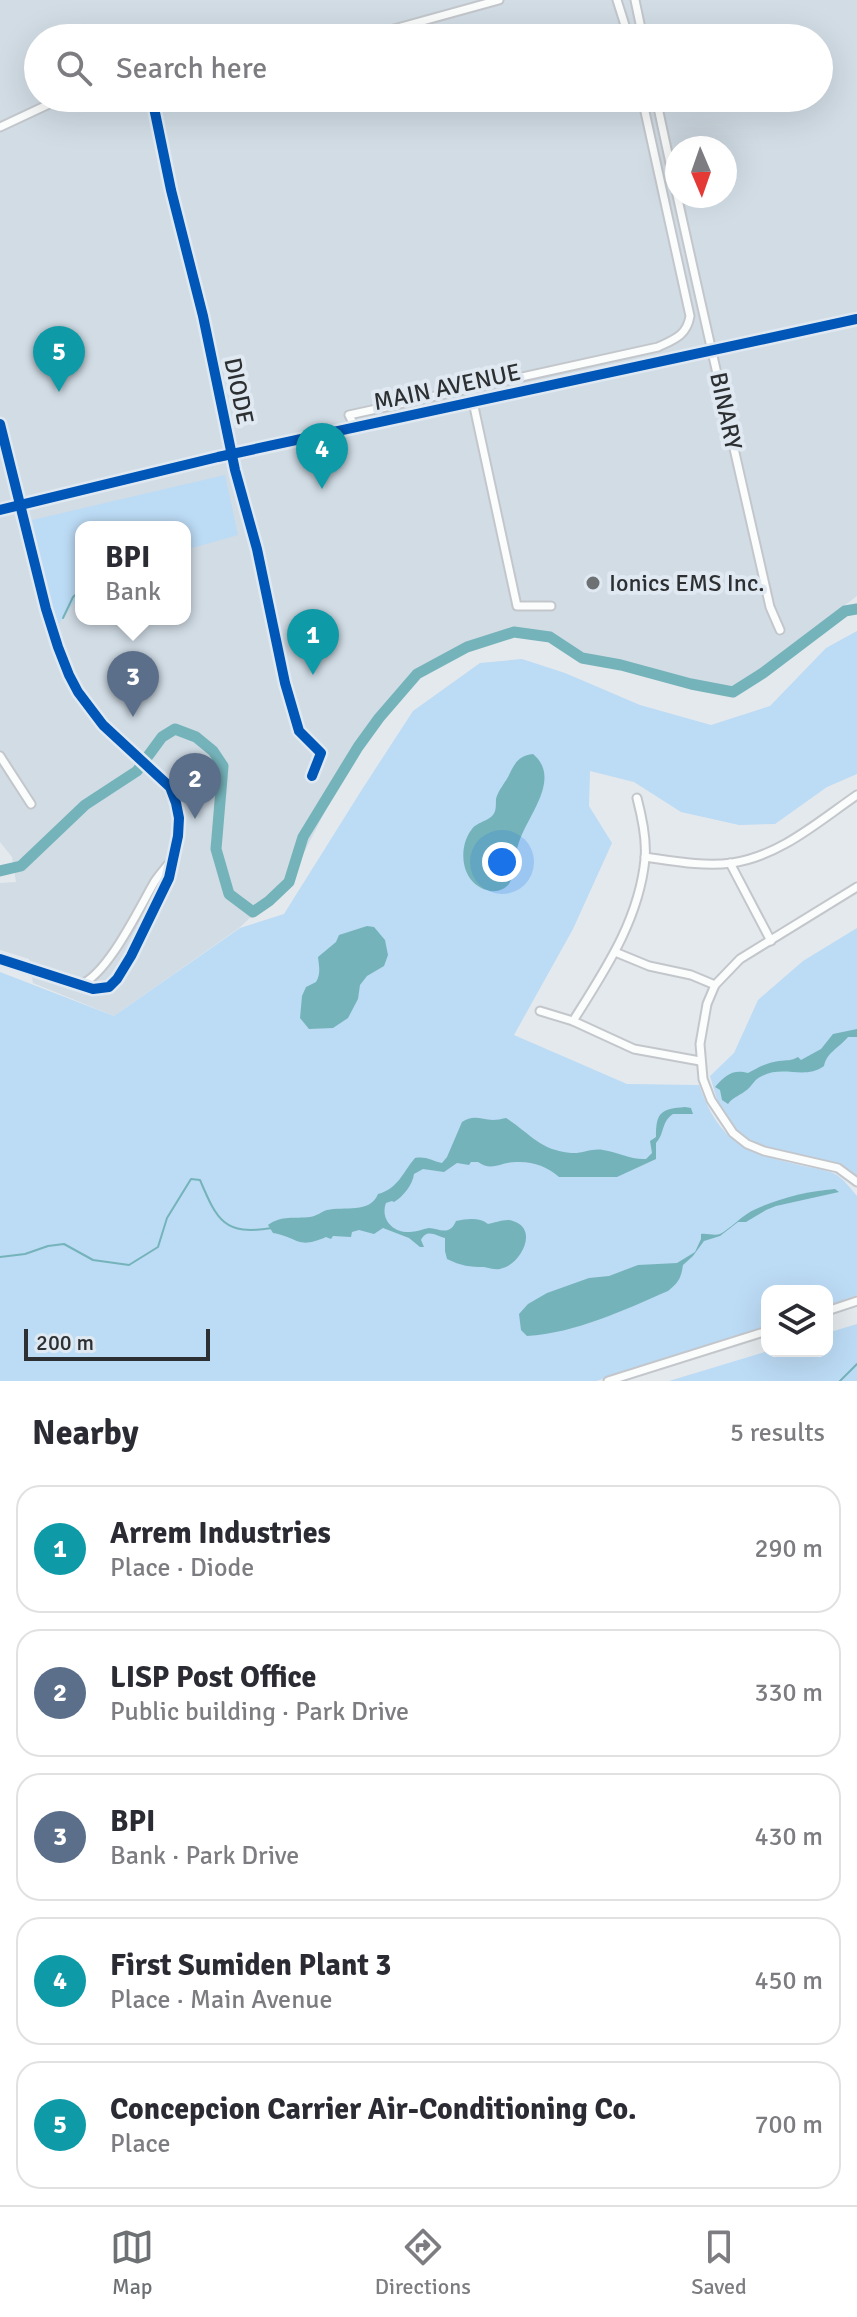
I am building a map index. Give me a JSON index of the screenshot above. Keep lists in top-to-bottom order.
{
  "streets": {
    "street": ["MAIN AVENUE", "DIODE", "BINARY"]
  },
  "crossings": [
    ["MAIN AVENUE", "DIODE"],
    ["MAIN AVENUE", "BINARY"]
  ],
  "places": ["Ionics EMS Inc."],
  "scale_bar": "200 m",
  "north": "bottom",
  "page": {
    "search": "Search here",
    "pins": [
      "5",
      "4",
      "1",
      "3",
      "2"
    ],
    "popup": ["BPI", "Bank"],
    "scale": "200 m",
    "heading": ["Nearby", "5 results"],
    "list": [
      {
        "mark": "1",
        "name": "Arrem Industries",
        "note": "Place · Diode",
        "value": "290 m"
      },
      {
        "mark": "2",
        "name": "LISP Post Office",
        "note": "Public building · Park Drive",
        "value": "330 m"
      },
      {
        "mark": "3",
        "name": "BPI",
        "note": "Bank · Park Drive",
        "value": "430 m"
      },
      {
        "mark": "4",
        "name": "First Sumiden Plant 3",
        "note": "Place · Main Avenue",
        "value": "450 m"
      },
      {
        "mark": "5",
        "name": "Concepcion Carrier Air-Conditioning Co.",
        "note": "Place",
        "value": "700 m"
      }
    ],
    "nav": ["Map", "Directions", "Saved"]
  }
}
